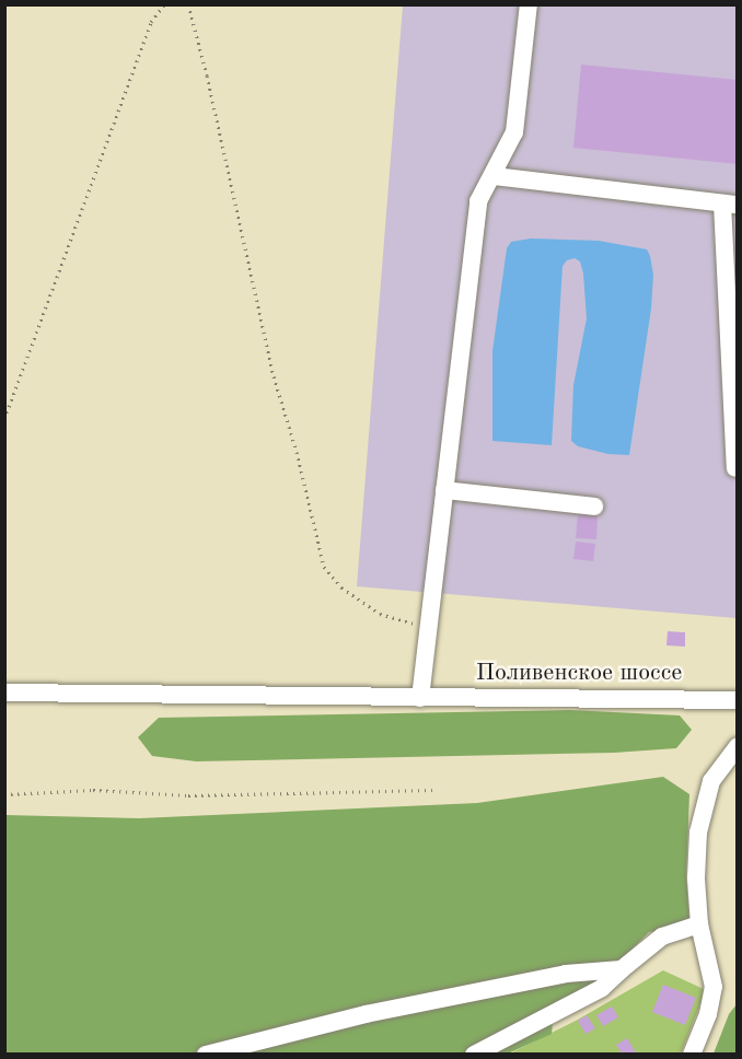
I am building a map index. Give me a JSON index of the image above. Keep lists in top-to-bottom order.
{
  "streets": {
    "street": ["Поливенское шоссе"]
  }
}
